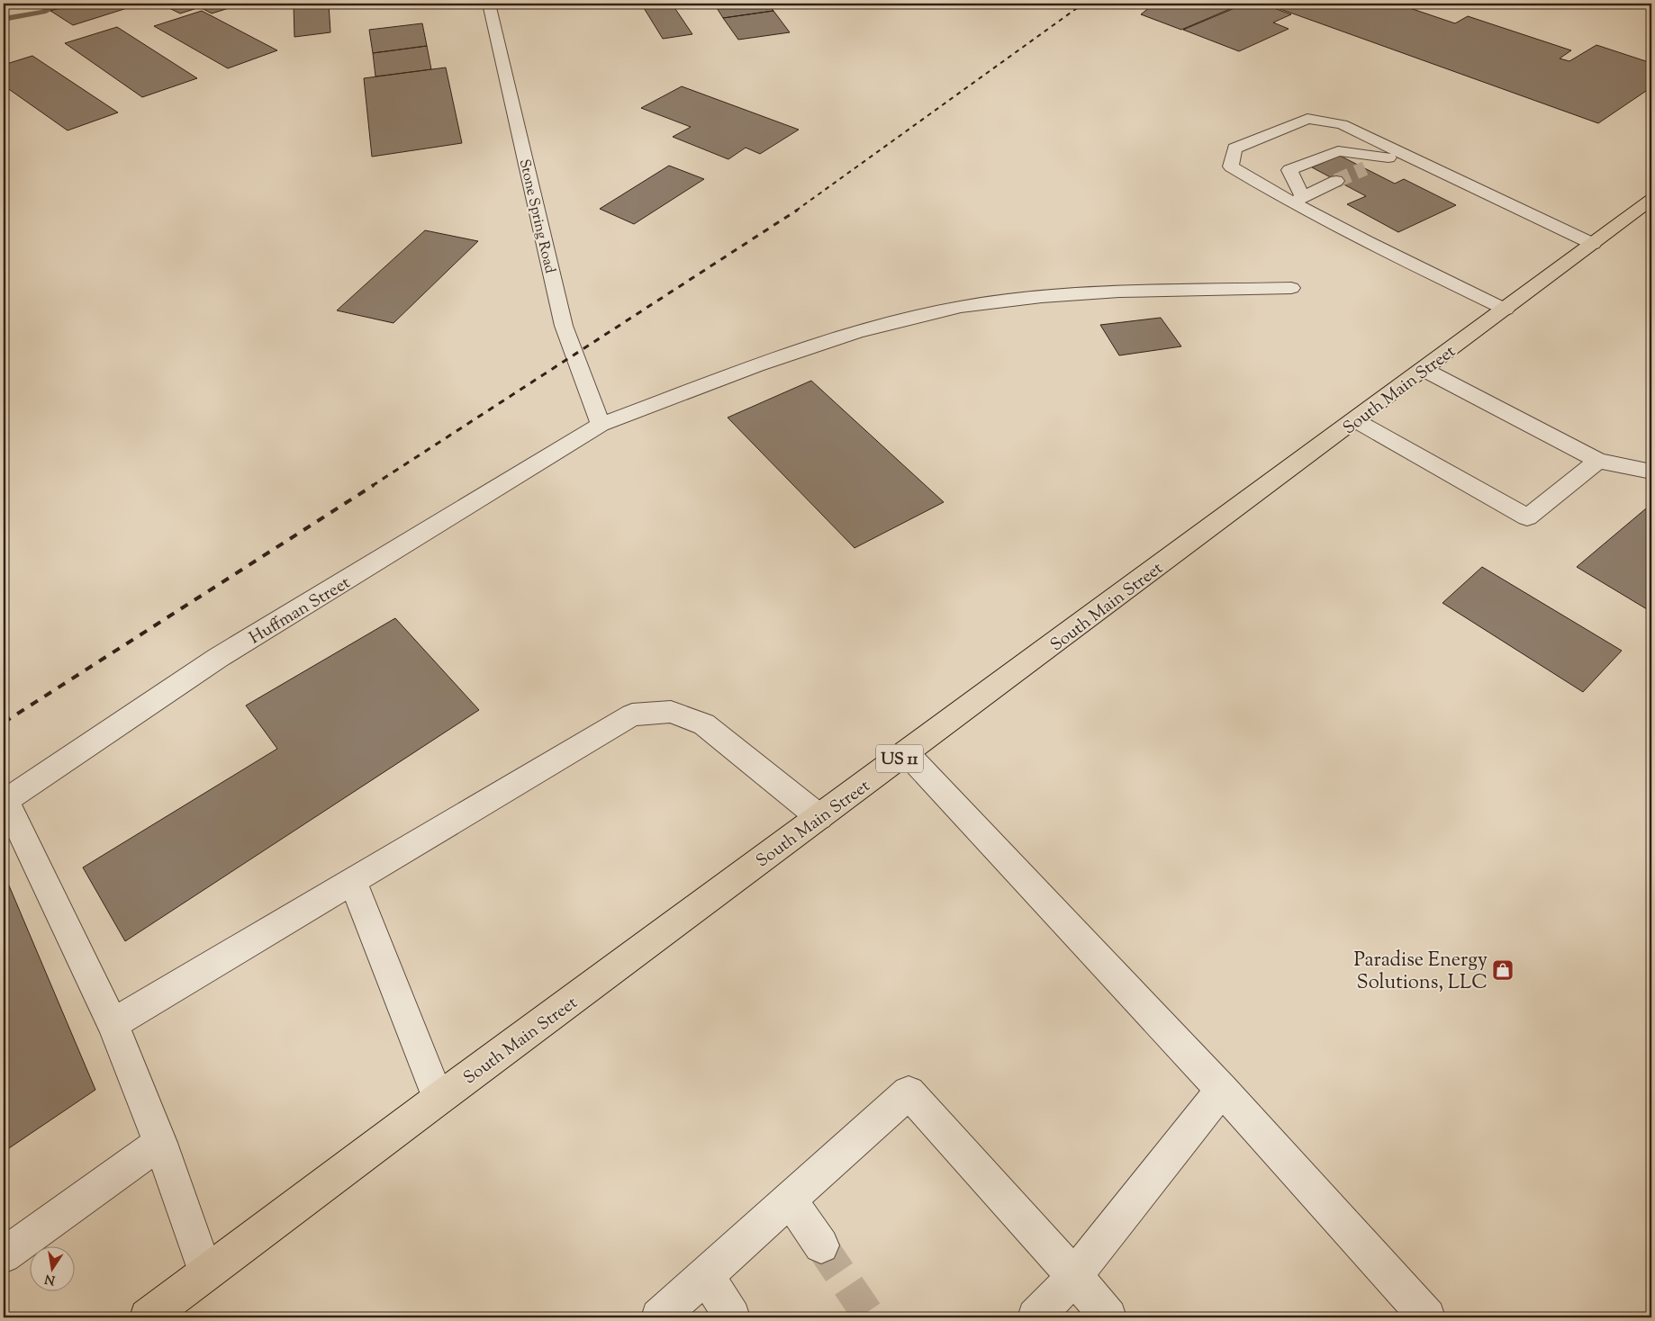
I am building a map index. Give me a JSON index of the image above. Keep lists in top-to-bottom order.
{
  "streets": {
    "main road": ["South Main Street", "US 11"],
    "street": ["Stone Spring Road", "Huffman Street"]
  },
  "crossings": [
    ["Stone Spring Road", "Huffman Street"]
  ],
  "places": {
    "shop": ["Paradise Energy Solutions, LLC"]
  },
  "north": "bottom"
}
